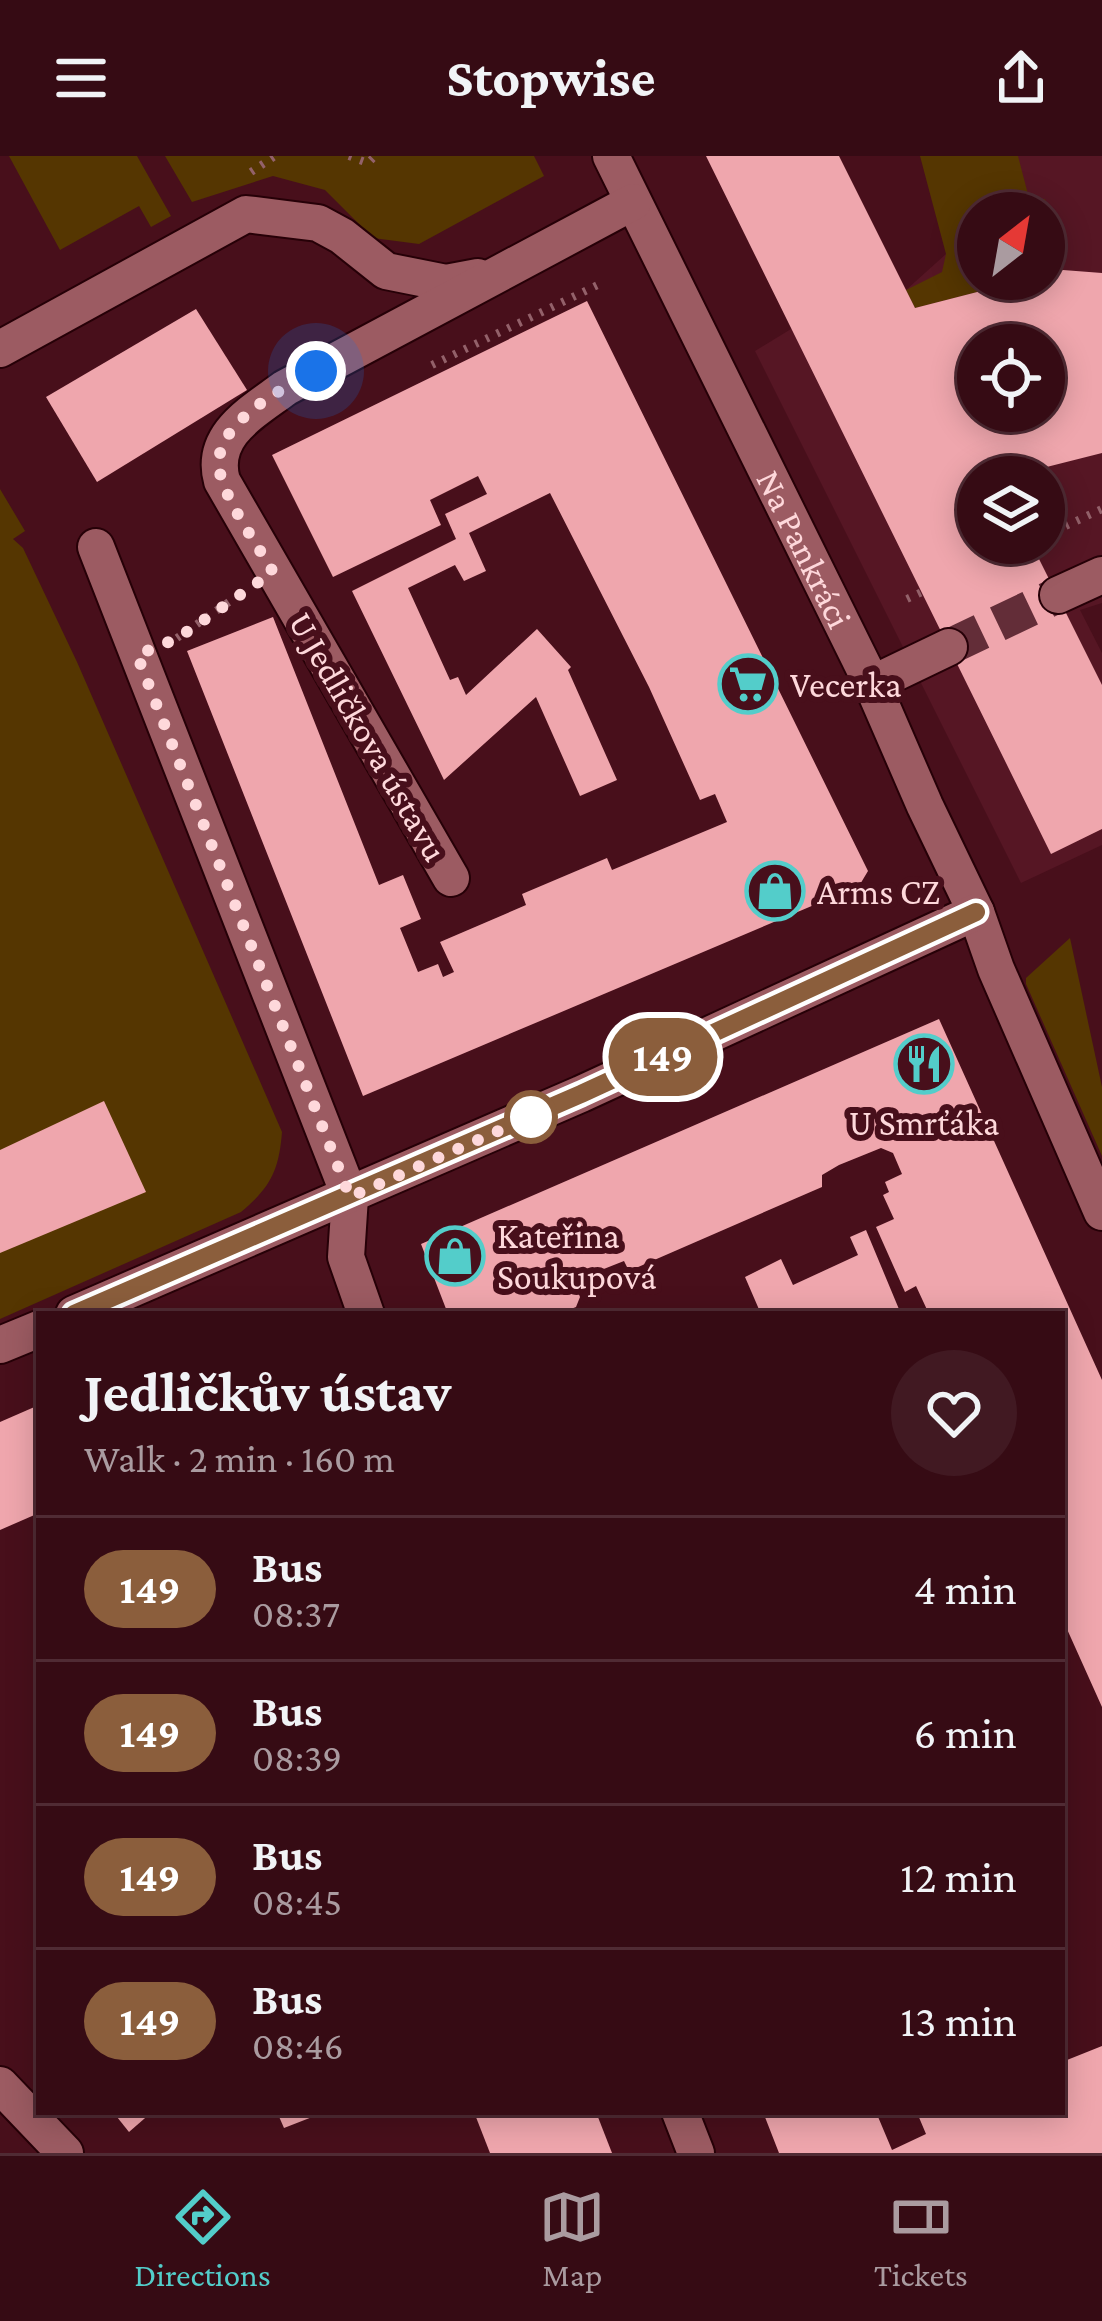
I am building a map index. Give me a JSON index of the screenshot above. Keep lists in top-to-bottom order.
{
  "streets": {
    "street": ["Na Pankráci", "U Jedličkova ústavu"]
  },
  "crossings": [
    ["Na Pankráci", "U Jedličkova ústavu"]
  ],
  "places": {
    "supermarket": ["Vecerka"],
    "shop": ["Arms CZ", "Kateřina Soukupová"],
    "restaurant": ["U Smrťáka"]
  },
  "lines": ["bus line 149"],
  "north": "top right",
  "page": {
    "header": "Stopwise",
    "on_map": "149",
    "heading": ["Jedličkův ústav", "Walk · 2 min · 160 m"],
    "list": [
      {
        "mark": "149",
        "name": "Bus",
        "note": "08:37",
        "value": "4 min"
      },
      {
        "mark": "149",
        "name": "Bus",
        "note": "08:39",
        "value": "6 min"
      },
      {
        "mark": "149",
        "name": "Bus",
        "note": "08:45",
        "value": "12 min"
      },
      {
        "mark": "149",
        "name": "Bus",
        "note": "08:46",
        "value": "13 min"
      }
    ],
    "tabs": ["Directions", "Map", "Tickets"]
  }
}
